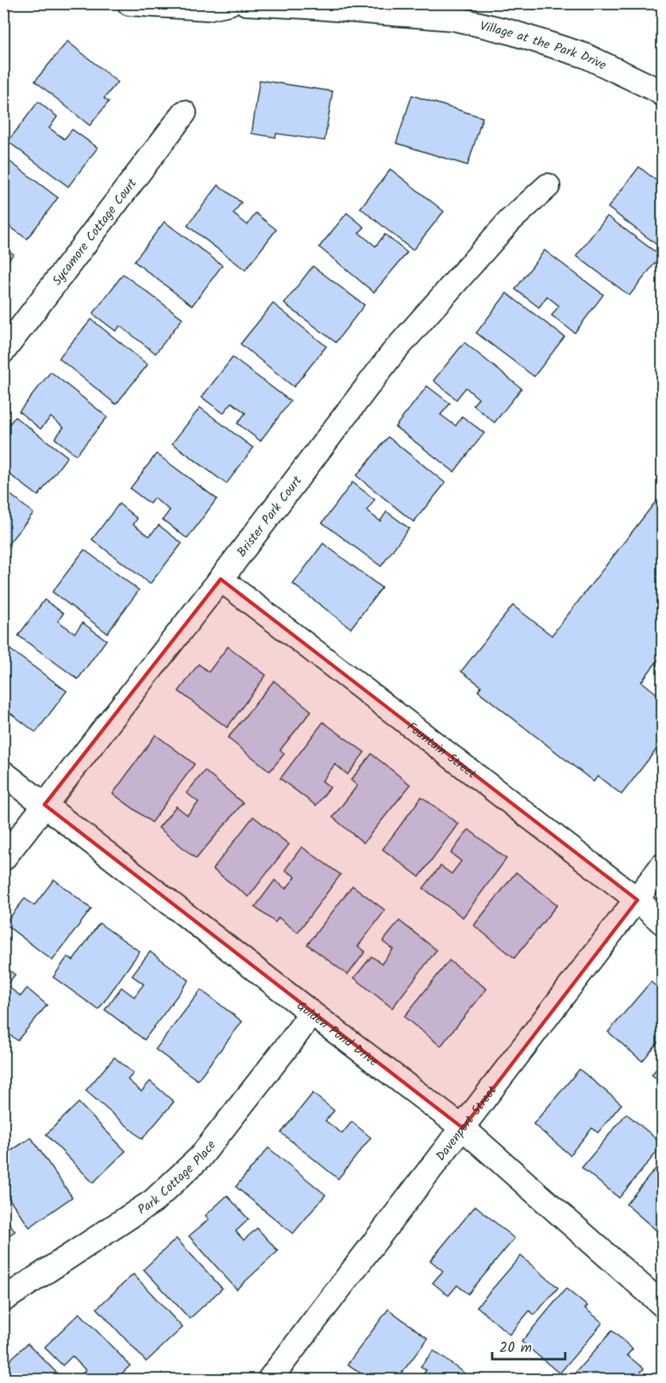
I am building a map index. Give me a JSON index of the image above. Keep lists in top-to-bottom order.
{
  "streets": {
    "street": [
      "Village at the Park Drive",
      "Sycamore Cottage Court",
      "Brister Park Court",
      "Fountain Street",
      "Golden Pond Drive",
      "Davenport Street",
      "Park Cottage Place"
    ]
  },
  "crossings": [
    ["Brister Park Court", "Fountain Street"],
    ["Brister Park Court", "Golden Pond Drive"],
    ["Fountain Street", "Davenport Street"],
    ["Golden Pond Drive", "Davenport Street"],
    ["Golden Pond Drive", "Park Cottage Place"]
  ],
  "scale_bar": "20 m"
}
